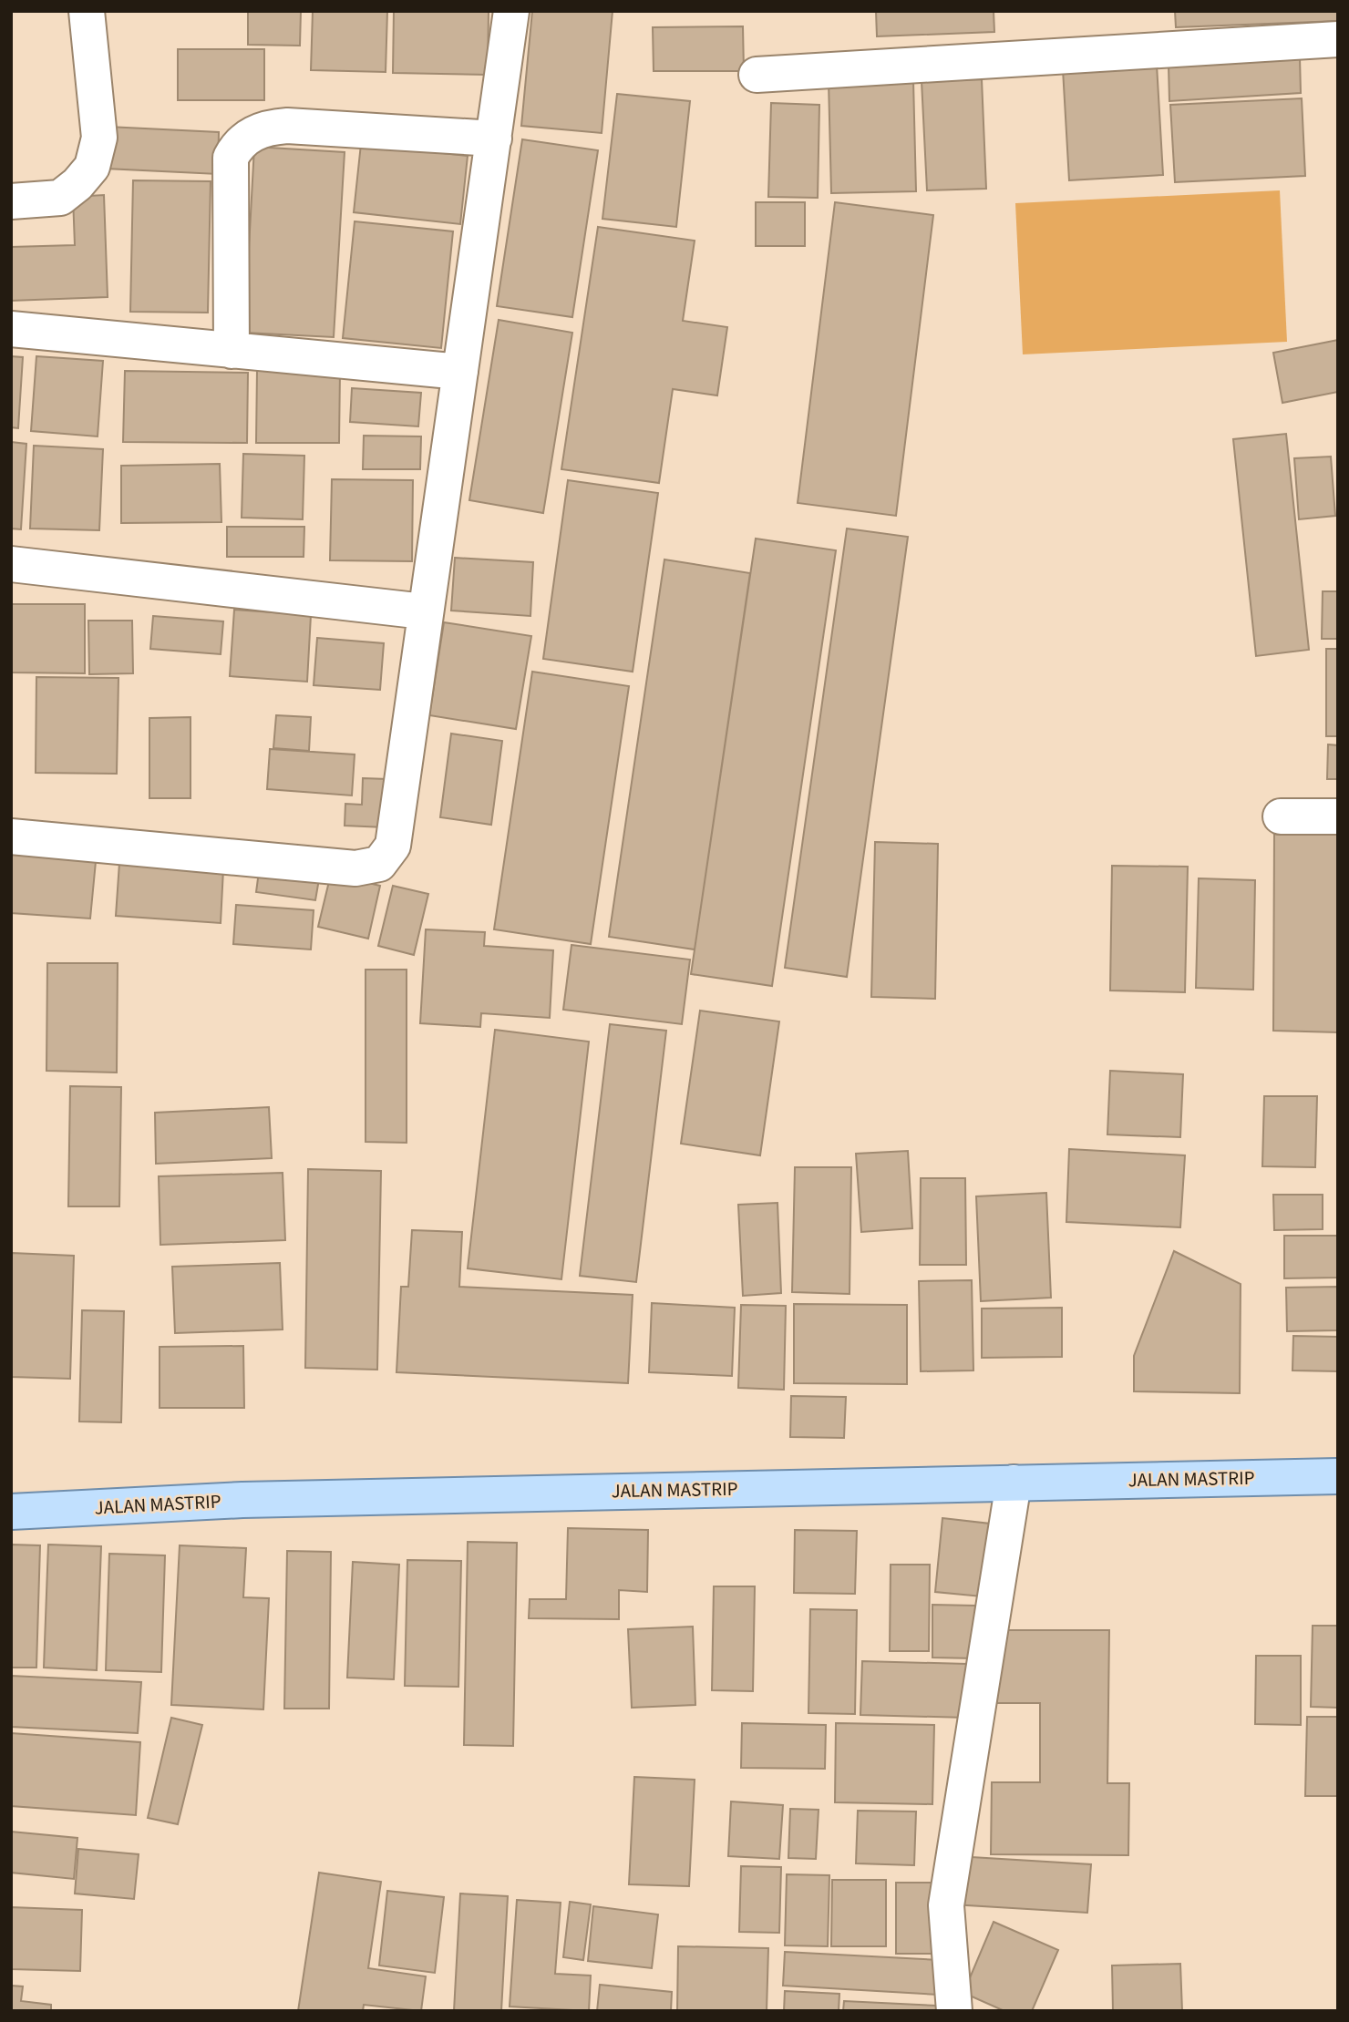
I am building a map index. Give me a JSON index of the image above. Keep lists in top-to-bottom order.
{
  "streets": {
    "main road": ["JALAN MASTRIP"]
  }
}
